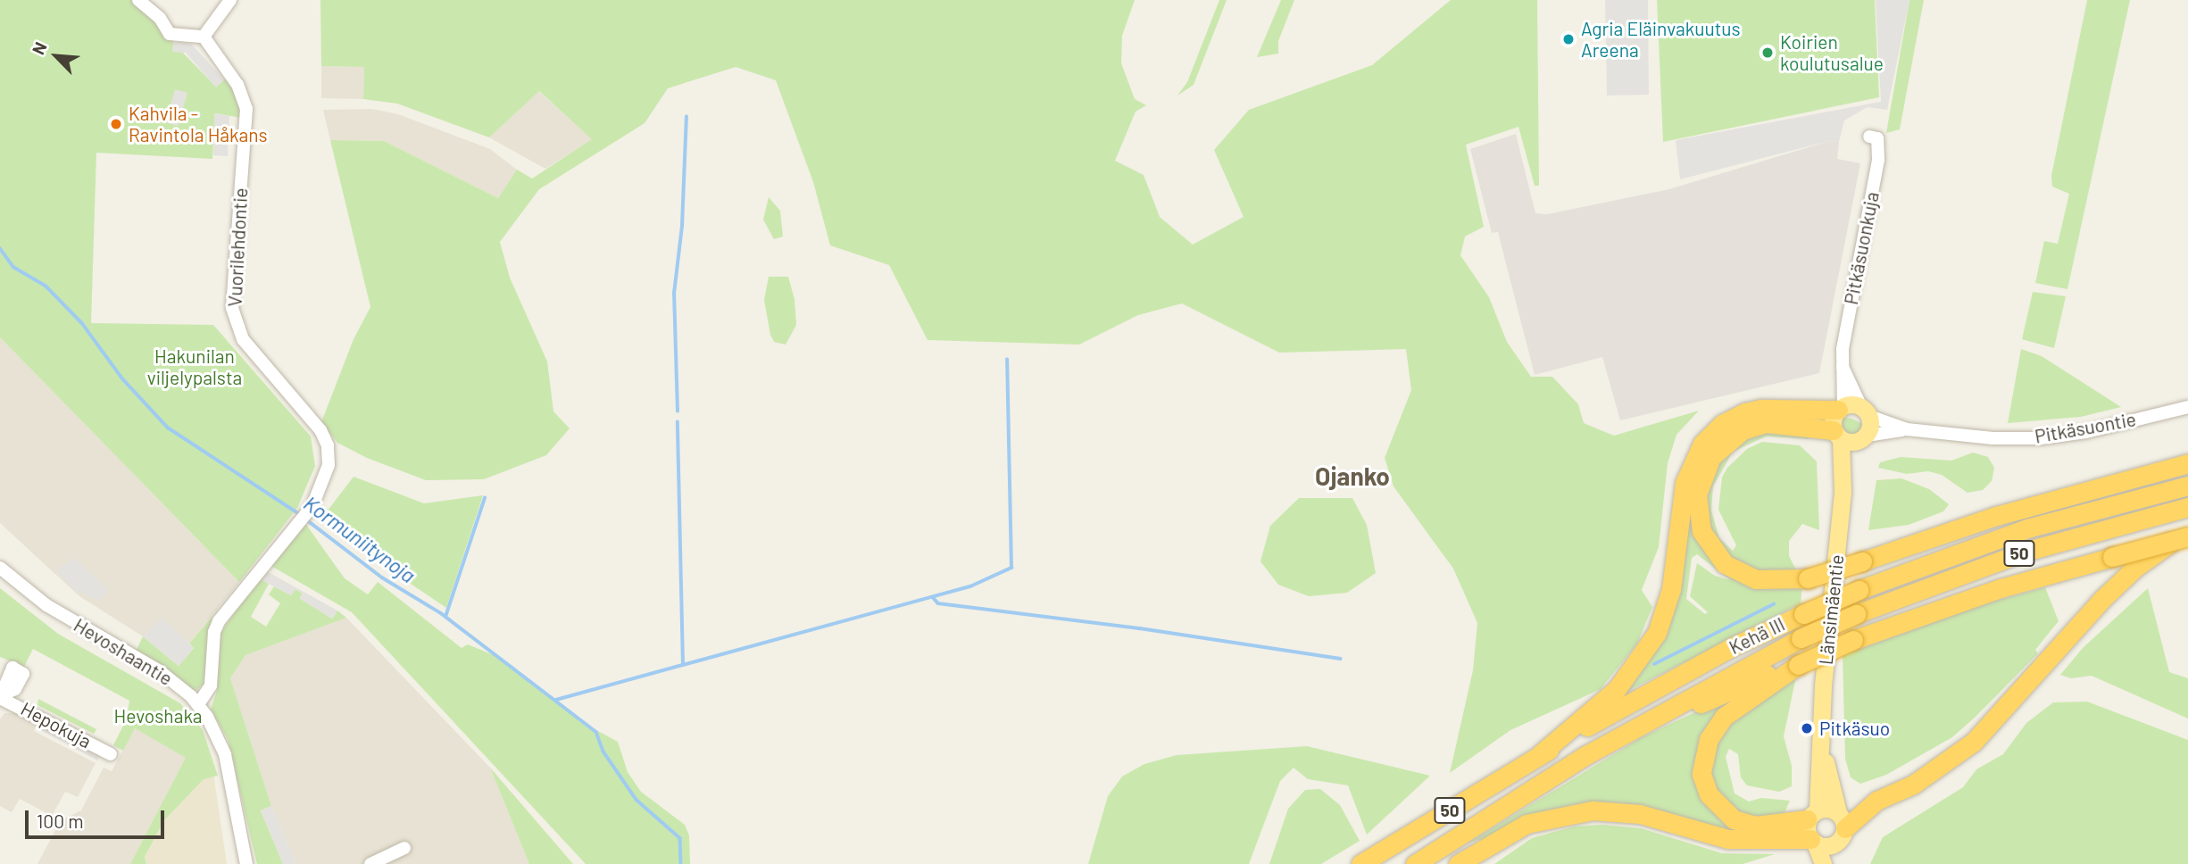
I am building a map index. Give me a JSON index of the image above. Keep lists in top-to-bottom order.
{
  "streets": {
    "highway": ["50", "Kehä III"],
    "main road": ["Länsimäentie"],
    "street": [
      "Vuorilehdontie",
      "Pitkäsuonkuja",
      "Pitkäsuontie",
      "Hevoshaantie",
      "Hepokuja"
    ]
  },
  "crossings": [
    ["Vuorilehdontie", "Hevoshaantie"],
    ["Pitkäsuonkuja", "Länsimäentie"],
    ["Pitkäsuontie", "Länsimäentie"]
  ],
  "districts": ["Ojanko"],
  "water": ["Kormuniitynoja"],
  "parks": ["Hakunilan viljelypalsta", "Hevoshaka"],
  "places": [
    "Agria Eläinvakuutus Areena",
    "Koirien koulutusalue",
    "Kahvila - Ravintola Håkans",
    "Pitkäsuo"
  ],
  "scale_bar": "100 m",
  "north": "top left"
}
